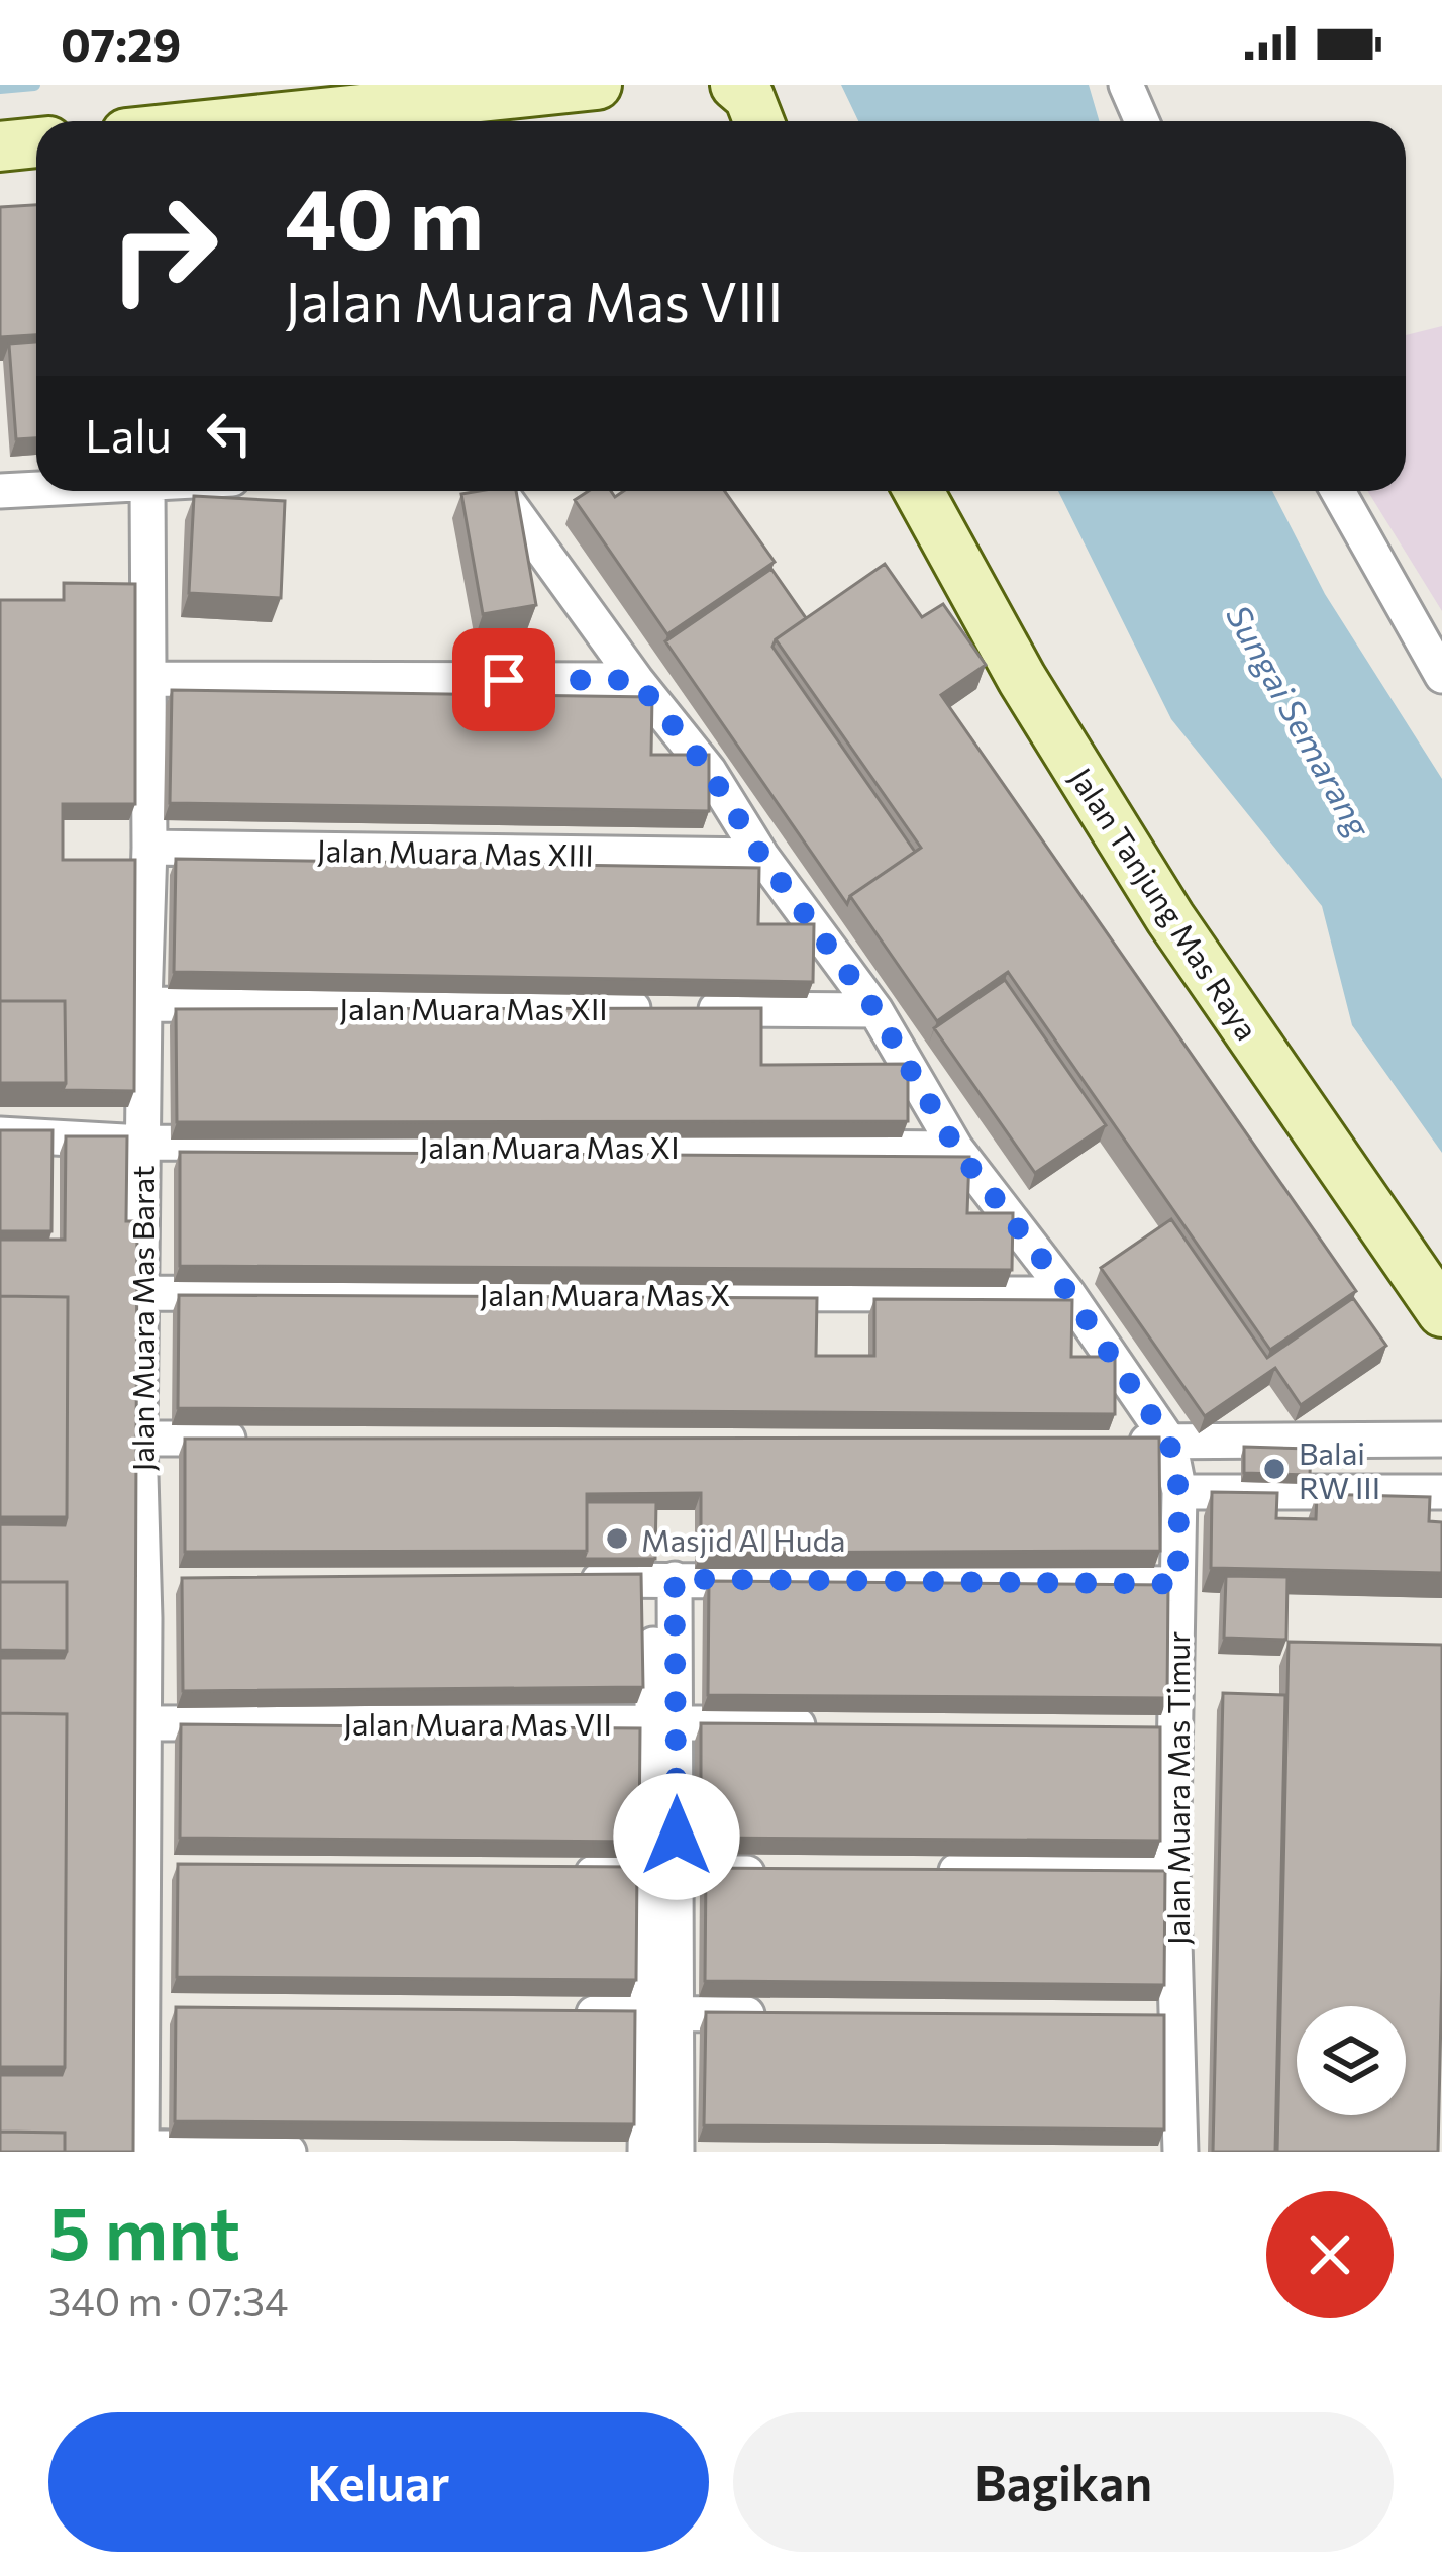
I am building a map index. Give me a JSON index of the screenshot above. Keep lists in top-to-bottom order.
{
  "streets": {
    "street": [
      "Jalan Muara Mas XIII",
      "Jalan Tanjung Mas Raya",
      "Jalan Muara Mas XII",
      "Jalan Muara Mas XI",
      "Jalan Muara Mas X",
      "Jalan Muara Mas Barat",
      "Jalan Muara Mas VII",
      "Jalan Muara Mas Timur"
    ]
  },
  "crossings": [
    ["Jalan Muara Mas XIII", "Jalan Muara Mas Barat"],
    ["Jalan Muara Mas XIII", "Jalan Muara Mas Timur"],
    ["Jalan Muara Mas XII", "Jalan Muara Mas Barat"],
    ["Jalan Muara Mas XII", "Jalan Muara Mas Timur"],
    ["Jalan Muara Mas XI", "Jalan Muara Mas Barat"],
    ["Jalan Muara Mas XI", "Jalan Muara Mas Timur"],
    ["Jalan Muara Mas X", "Jalan Muara Mas Barat"],
    ["Jalan Muara Mas X", "Jalan Muara Mas Timur"],
    ["Jalan Muara Mas Barat", "Jalan Muara Mas VII"]
  ],
  "water": ["Sungai Semarang"],
  "places": ["Balai RW III", "Masjid Al Huda"],
  "page": {
    "status": "07:29",
    "turn": ["40 m", "Jalan Muara Mas VIII"],
    "then": "Lalu",
    "heading": ["5 mnt", "340 m · 07:34"],
    "buttons": ["Keluar", "Bagikan"]
  }
}
